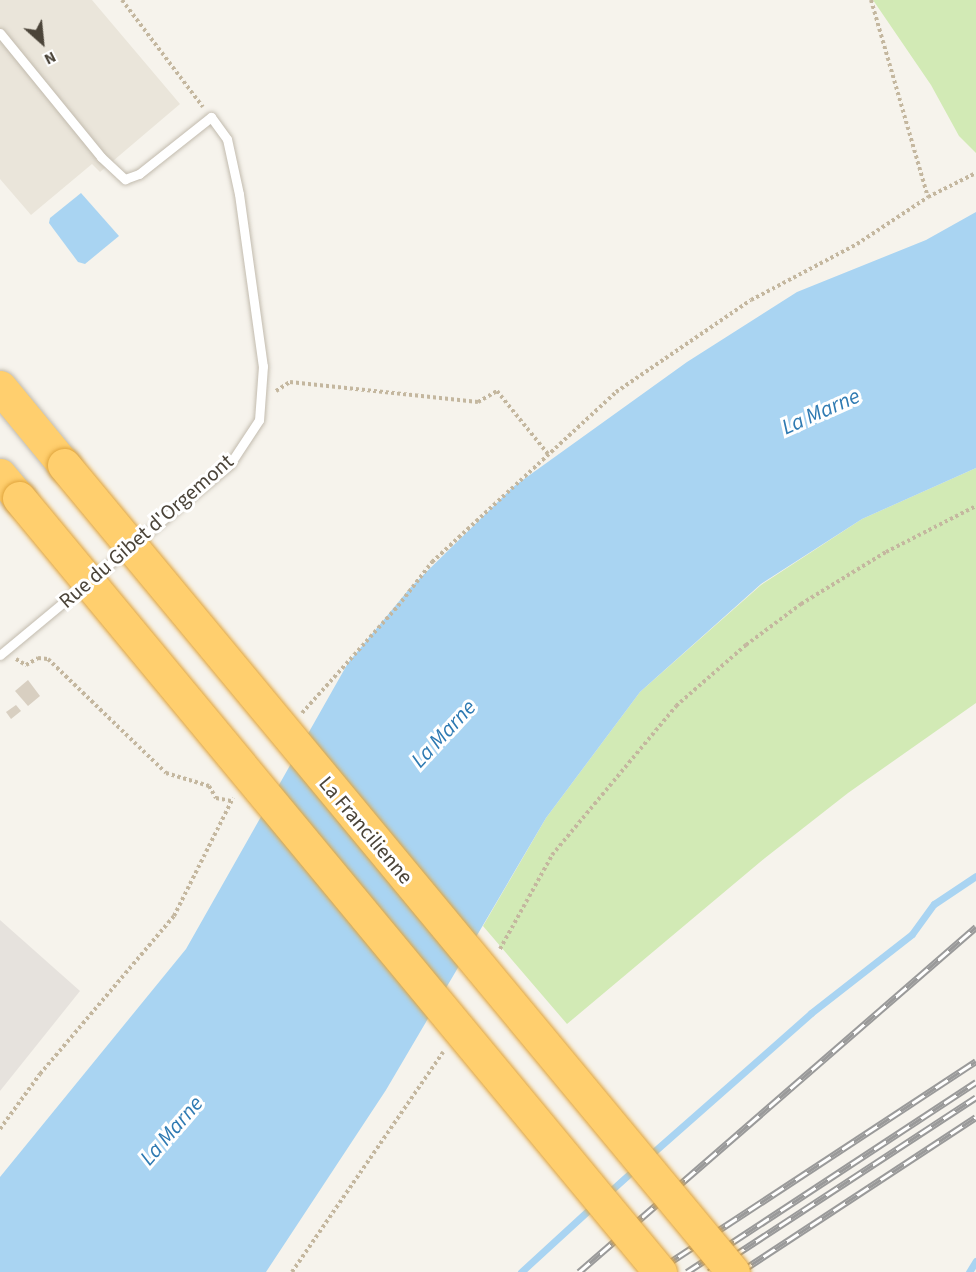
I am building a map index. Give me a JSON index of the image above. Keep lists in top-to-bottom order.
{
  "streets": {
    "highway": ["La Francilienne"],
    "lane": ["Rue du Gibet d'Orgemont"]
  },
  "water": ["La Marne"],
  "north": "bottom right"
}
